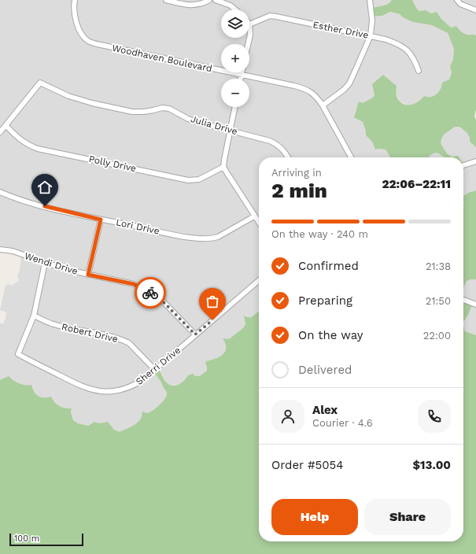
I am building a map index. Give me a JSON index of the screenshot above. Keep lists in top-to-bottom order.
{
  "streets": {
    "street": [
      "Esther Drive",
      "Woodhaven Boulevard",
      "Julia Drive",
      "Polly Drive",
      "Lori Drive",
      "Wendi Drive",
      "Robert Drive",
      "Sherri Drive"
    ]
  },
  "crossings": [
    ["Julia Drive", "Polly Drive"],
    ["Wendi Drive", "Sherri Drive"],
    ["Robert Drive", "Sherri Drive"]
  ],
  "scale_bar": "100 m",
  "page": {
    "map_buttons": ["+", "−"],
    "heading": ["2 min", "Arriving in", "22:06–22:11"],
    "panel": [
      "Alex",
      "Courier · 4.6",
      "Order #5054",
      "$13.00"
    ],
    "bar": "On the way · 240 m",
    "list": [
      ["Confirmed", "21:38"],
      ["Preparing", "21:50"],
      ["On the way", "22:00"],
      "Delivered"
    ],
    "buttons": ["Help", "Share"],
    "scale": "100 m"
  }
}
